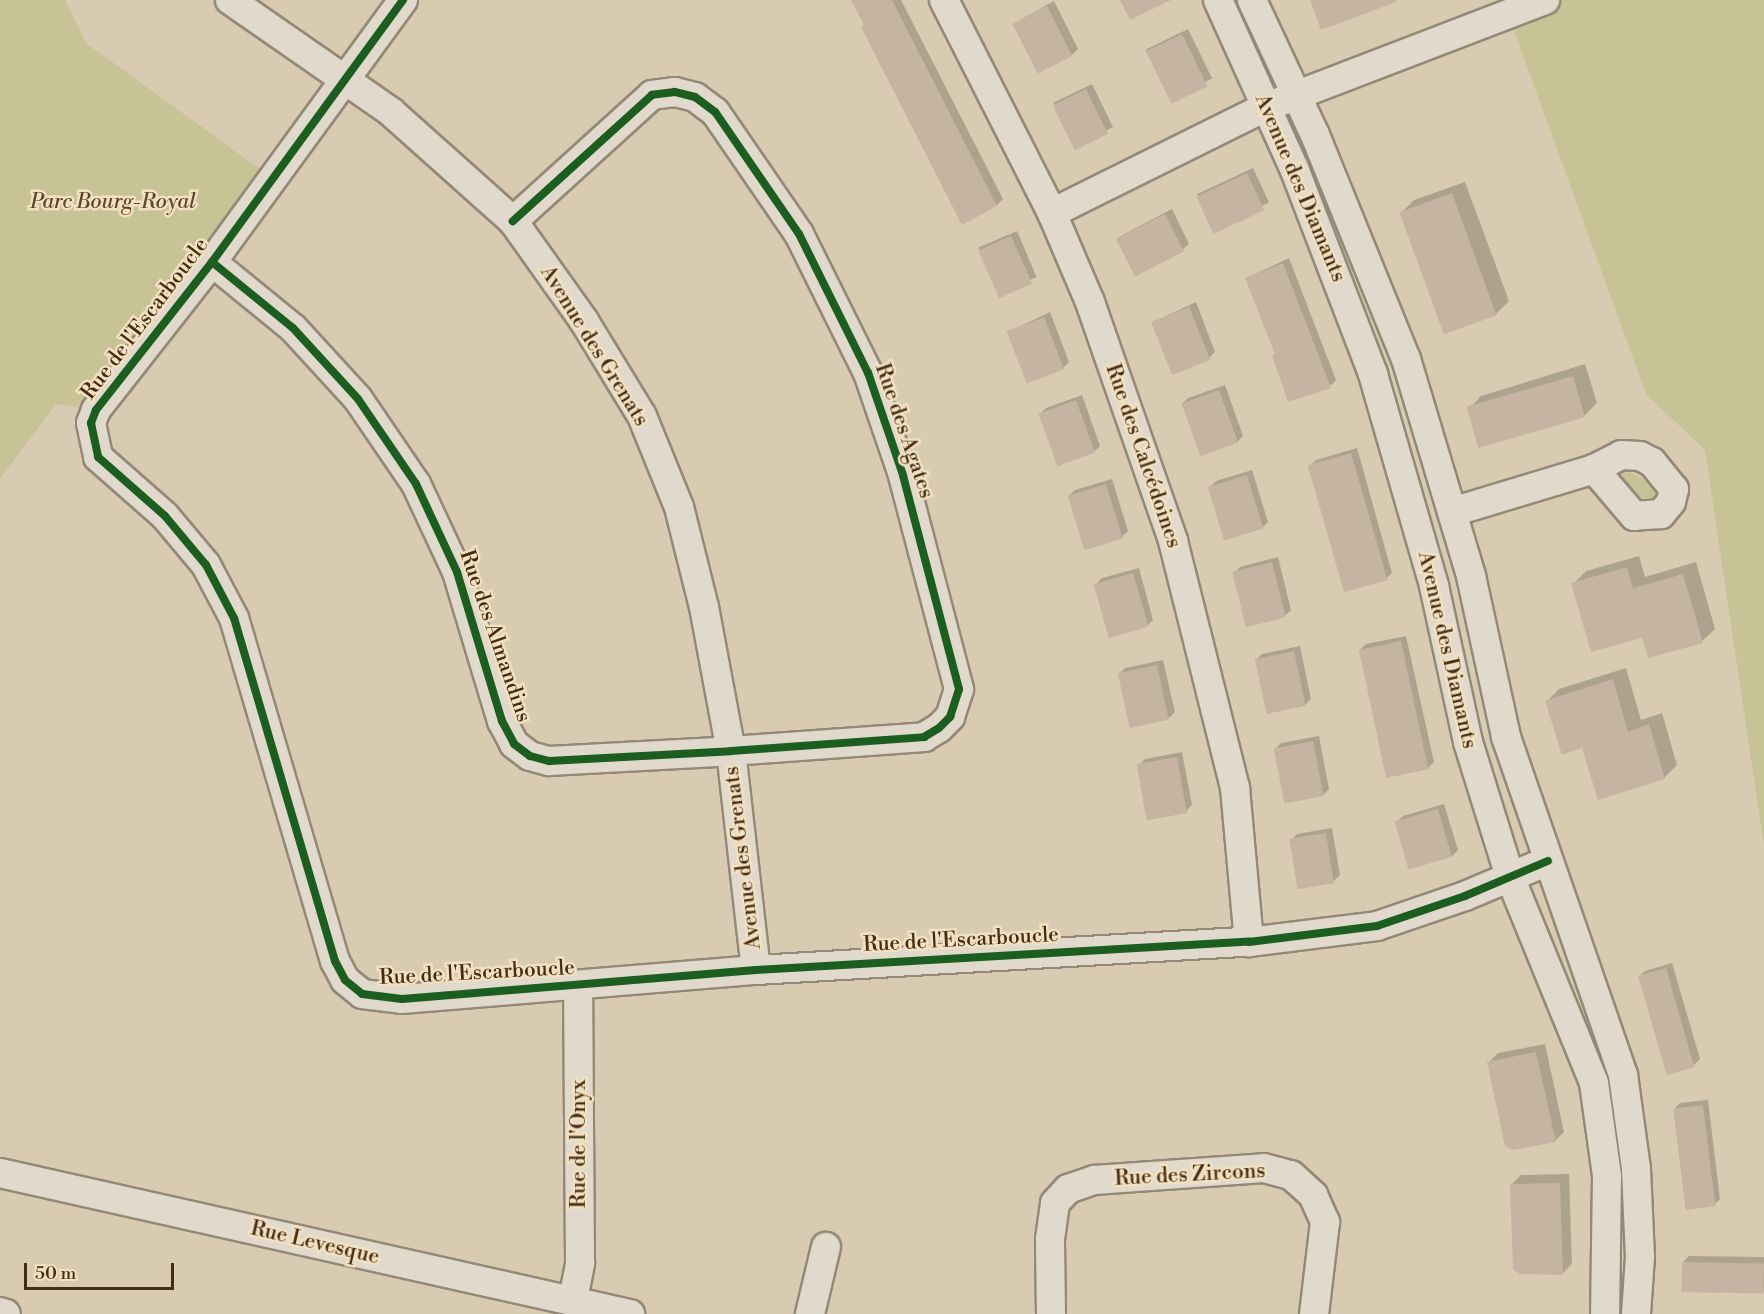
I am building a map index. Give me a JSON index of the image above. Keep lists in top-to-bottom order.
{
  "streets": {
    "street": [
      "Avenue des Diamants",
      "Rue de l'Escarboucle",
      "Avenue des Grenats",
      "Rue des Agates",
      "Rue des Calcédoines",
      "Rue des Almandins",
      "Rue de l'Onyx",
      "Rue des Zircons",
      "Rue Levesque"
    ]
  },
  "crossings": [
    ["Avenue des Diamants", "Rue de l'Escarboucle"],
    ["Rue de l'Escarboucle", "Avenue des Grenats"],
    ["Rue de l'Escarboucle", "Rue des Calcédoines"],
    ["Rue de l'Escarboucle", "Rue des Almandins"],
    ["Rue de l'Escarboucle", "Rue de l'Onyx"],
    ["Avenue des Grenats", "Rue des Agates"],
    ["Avenue des Grenats", "Rue des Almandins"],
    ["Rue des Agates", "Rue des Almandins"],
    ["Rue de l'Onyx", "Rue Levesque"]
  ],
  "parks": ["Parc Bourg-Royal"],
  "scale_bar": "50 m"
}
